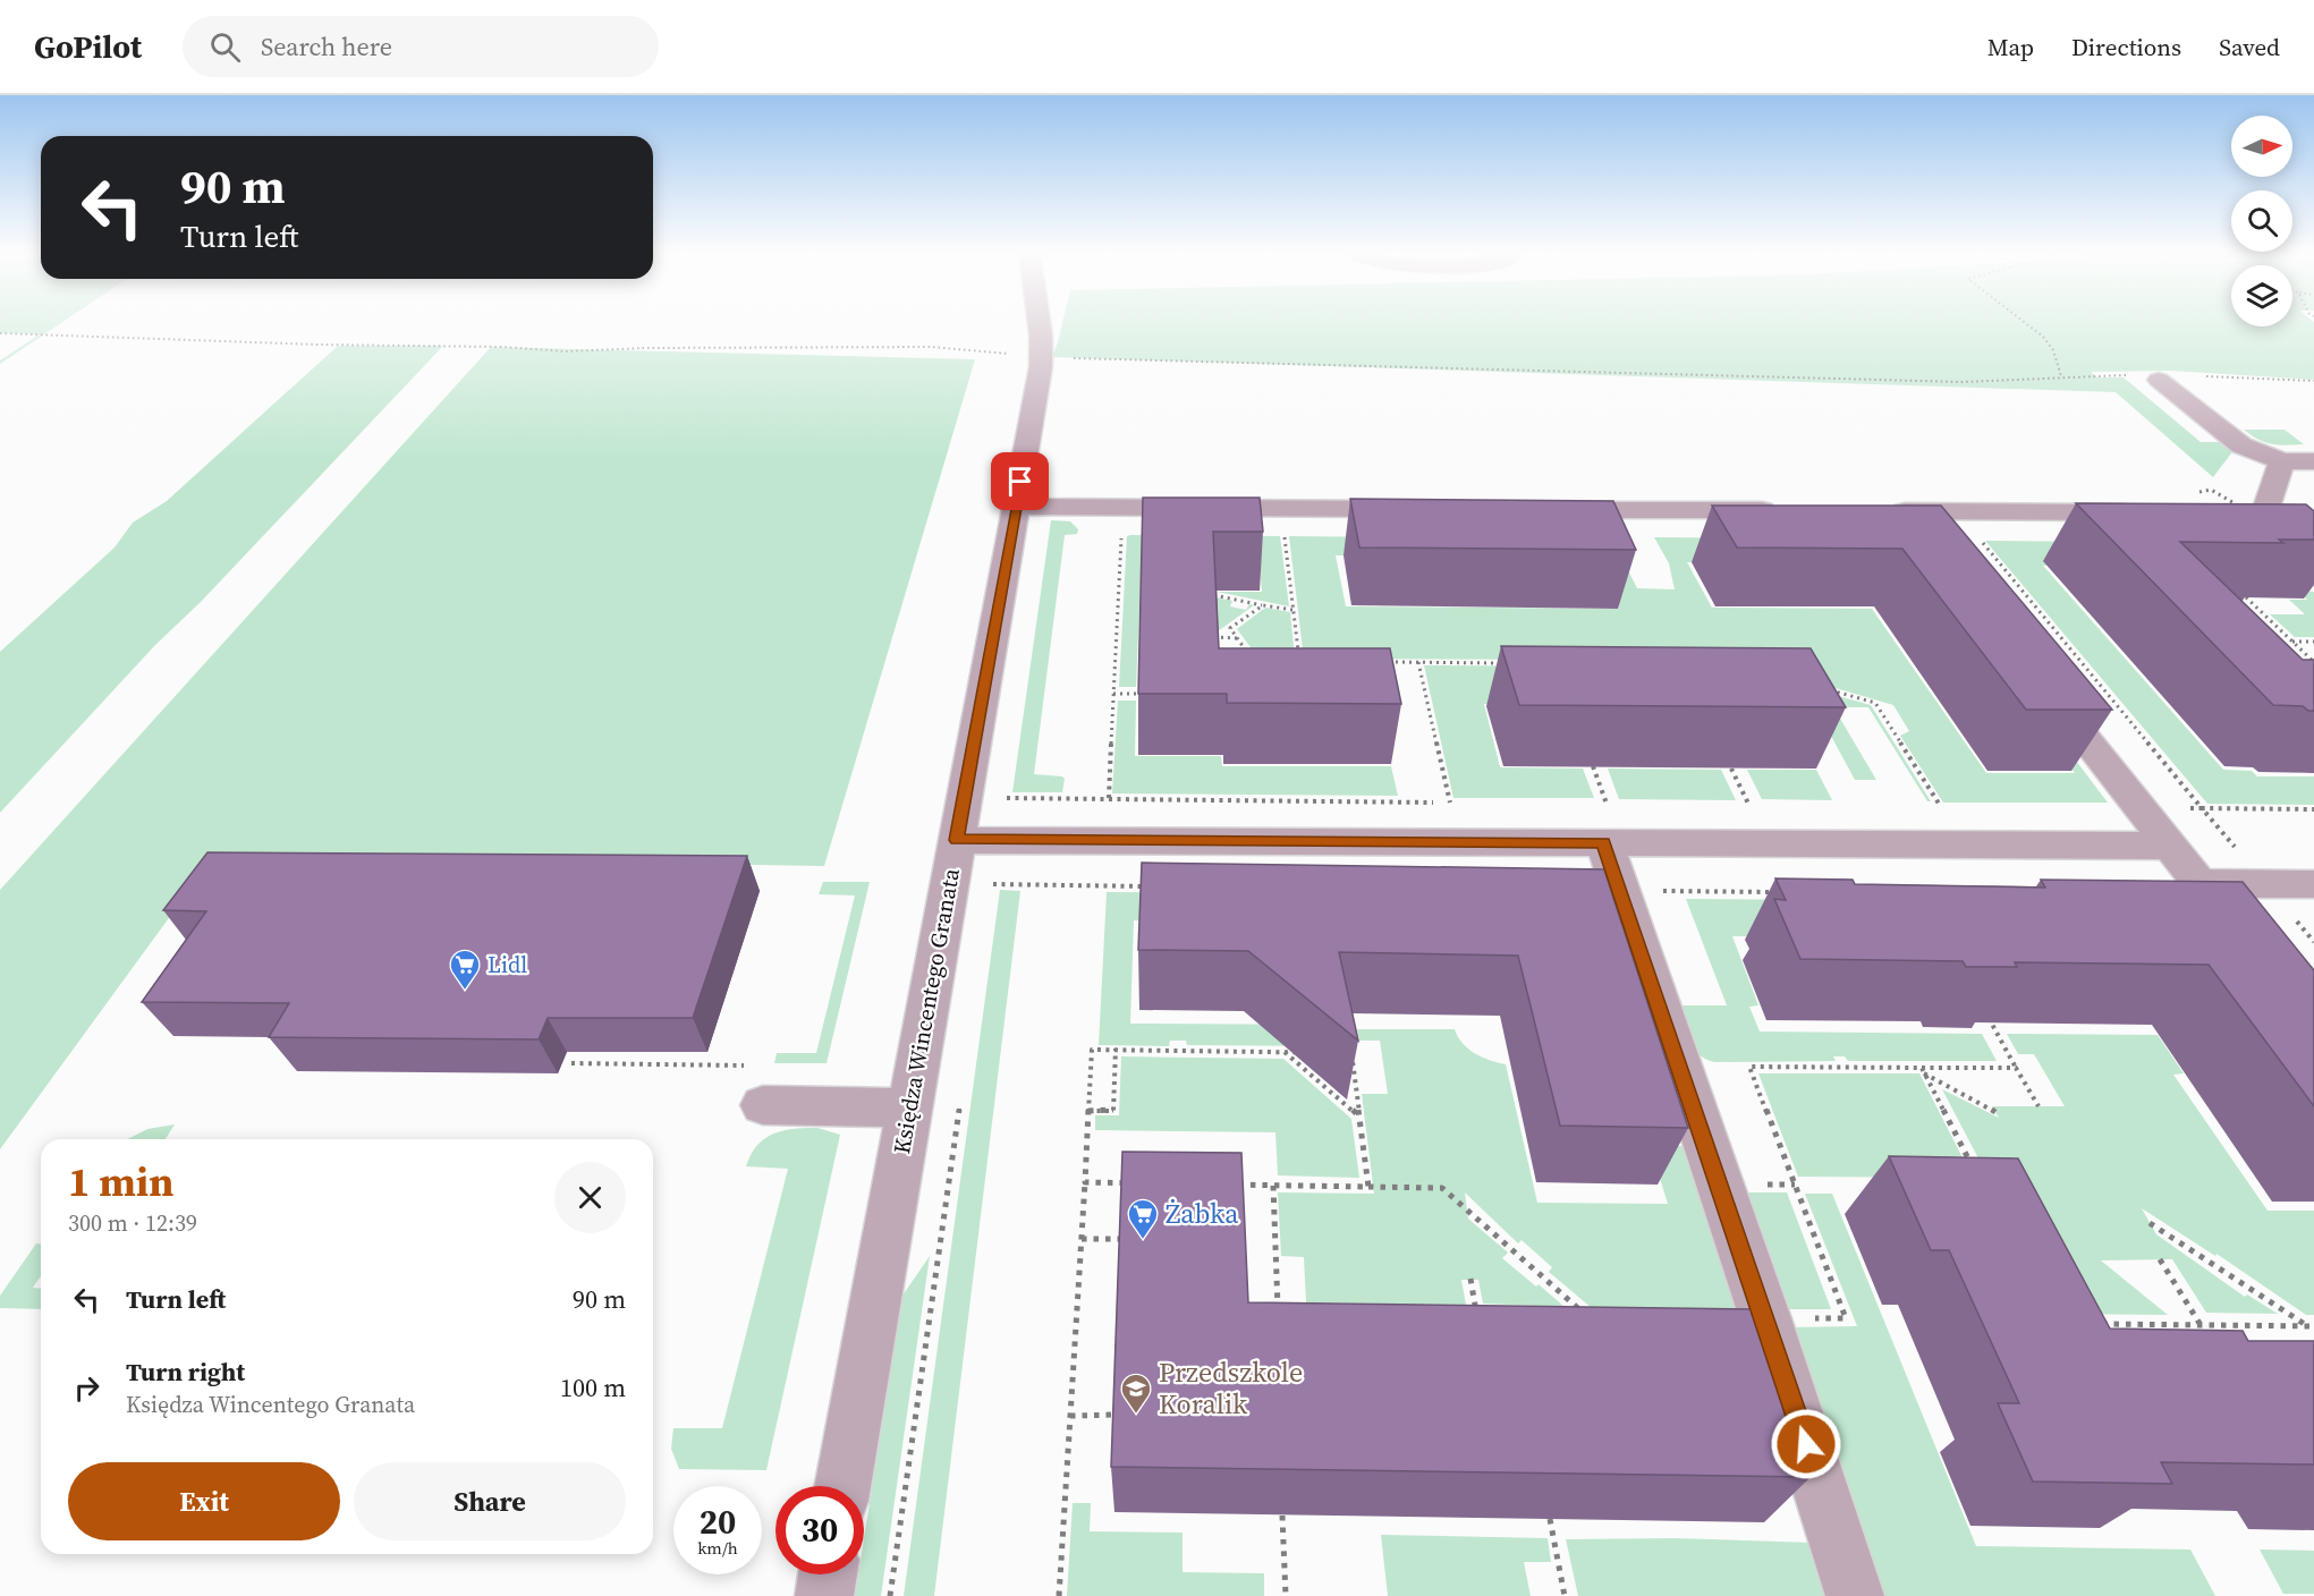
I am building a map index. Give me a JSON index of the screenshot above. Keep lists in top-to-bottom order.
{
  "streets": {
    "street": ["Księdza Wincentego Granata"]
  },
  "places": {
    "supermarket": ["Lidl", "Żabka"],
    "school or university": ["Przedszkole Koralik"]
  },
  "north": "right",
  "page": {
    "header": "GoPilot",
    "search": "Search here",
    "nav": ["Map", "Directions", "Saved"],
    "turn": ["90 m", "Turn left"],
    "heading": ["1 min", "300 m · 12:39"],
    "list": [
      {
        "name": "Turn left",
        "value": "90 m"
      },
      {
        "name": "Turn right",
        "note": "Księdza Wincentego Granata",
        "value": "100 m"
      }
    ],
    "buttons": ["Exit", "Share"],
    "speed": "20 km/h",
    "limit": "30"
  }
}
